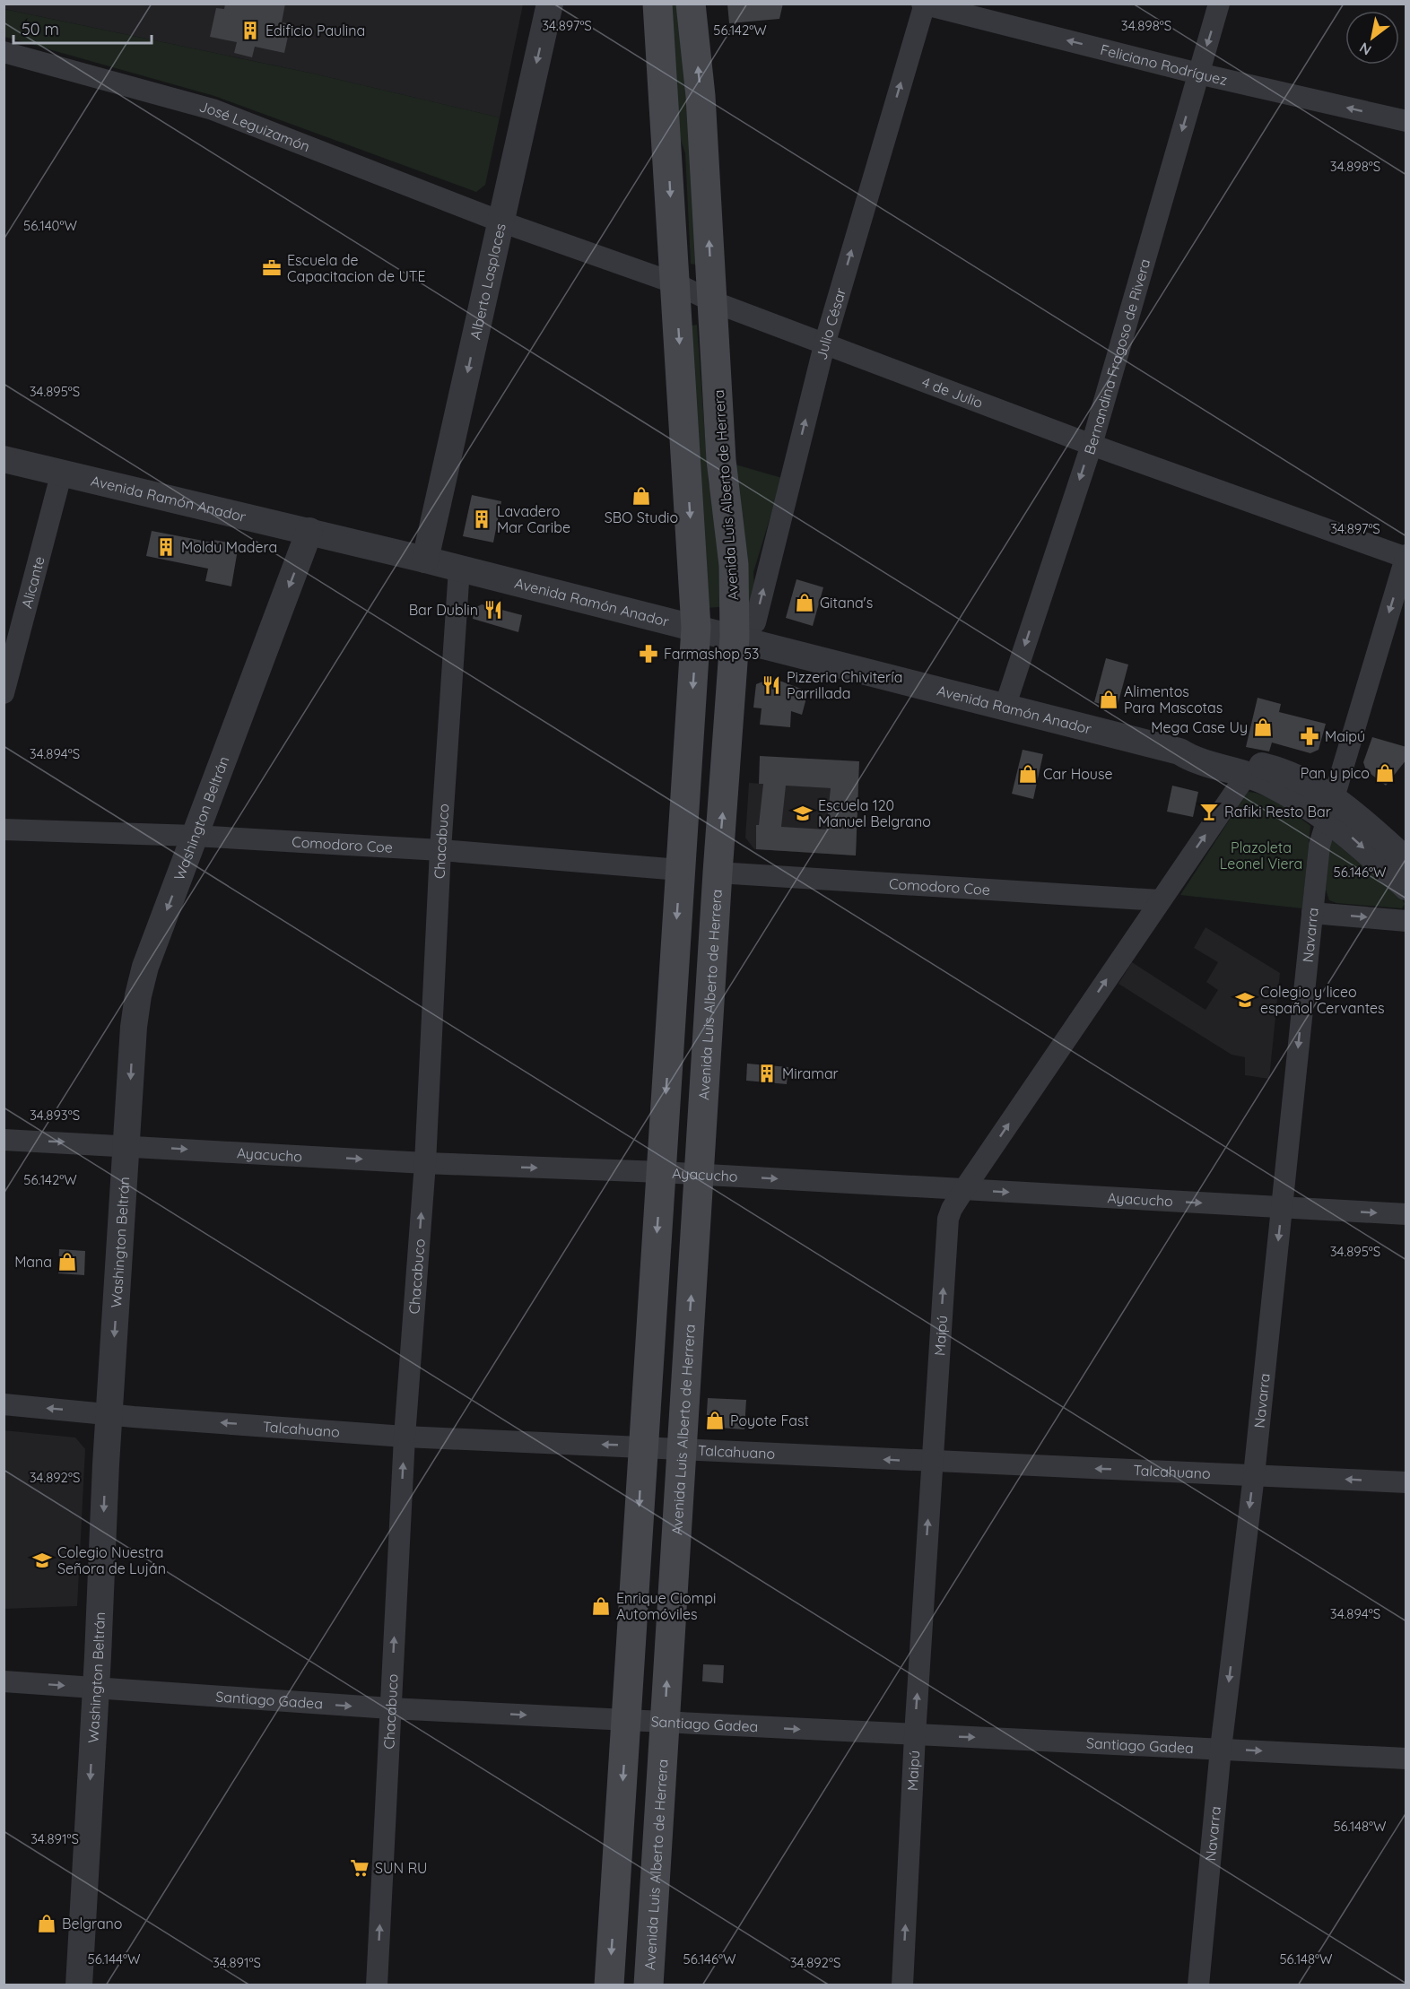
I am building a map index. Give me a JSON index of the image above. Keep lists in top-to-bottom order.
{
  "streets": {
    "main road": ["Avenida Luis Alberto de Herrera"],
    "street": [
      "Feliciano Rodríguez",
      "José Leguizamón",
      "Alberto Lasplaces",
      "Julio César",
      "Bernandina Fragoso de Rivera",
      "4 de Julio",
      "Avenida Ramón Anador",
      "Alicante",
      "Washington Beltrán",
      "Chacabuco",
      "Comodoro Coe",
      "Navarra",
      "Ayacucho",
      "Maipú",
      "Talcahuano",
      "Santiago Gadea"
    ]
  },
  "crossings": [
    ["Feliciano Rodríguez", "Julio César"],
    ["Feliciano Rodríguez", "Bernandina Fragoso de Rivera"],
    ["José Leguizamón", "Alberto Lasplaces"],
    ["José Leguizamón", "4 de Julio"],
    ["Alberto Lasplaces", "4 de Julio"],
    ["Alberto Lasplaces", "Avenida Ramón Anador"],
    ["Julio César", "4 de Julio"],
    ["Julio César", "Avenida Luis Alberto de Herrera"],
    ["Julio César", "Avenida Ramón Anador"],
    ["Bernandina Fragoso de Rivera", "4 de Julio"],
    ["Bernandina Fragoso de Rivera", "Avenida Ramón Anador"],
    ["4 de Julio", "Avenida Luis Alberto de Herrera"],
    ["4 de Julio", "Navarra"],
    ["Avenida Luis Alberto de Herrera", "Avenida Ramón Anador"],
    ["Avenida Luis Alberto de Herrera", "Comodoro Coe"],
    ["Avenida Luis Alberto de Herrera", "Ayacucho"],
    ["Avenida Luis Alberto de Herrera", "Talcahuano"],
    ["Avenida Luis Alberto de Herrera", "Santiago Gadea"],
    ["Avenida Ramón Anador", "Alicante"],
    ["Avenida Ramón Anador", "Washington Beltrán"],
    ["Avenida Ramón Anador", "Chacabuco"],
    ["Avenida Ramón Anador", "Navarra"],
    ["Avenida Ramón Anador", "Maipú"],
    ["Washington Beltrán", "Comodoro Coe"],
    ["Washington Beltrán", "Ayacucho"],
    ["Washington Beltrán", "Talcahuano"],
    ["Washington Beltrán", "Santiago Gadea"],
    ["Chacabuco", "Comodoro Coe"],
    ["Chacabuco", "Ayacucho"],
    ["Chacabuco", "Talcahuano"],
    ["Chacabuco", "Santiago Gadea"],
    ["Comodoro Coe", "Maipú"],
    ["Navarra", "Ayacucho"],
    ["Navarra", "Talcahuano"],
    ["Navarra", "Santiago Gadea"],
    ["Ayacucho", "Maipú"],
    ["Maipú", "Talcahuano"],
    ["Maipú", "Santiago Gadea"]
  ],
  "one_way": [
    "Feliciano Rodríguez",
    "Alberto Lasplaces",
    "Julio César",
    "Bernandina Fragoso de Rivera",
    "Washington Beltrán",
    "Chacabuco",
    "Navarra",
    "Ayacucho",
    "Maipú",
    "Talcahuano",
    "Santiago Gadea"
  ],
  "parks": ["Plazoleta Leonel Viera"],
  "places": {
    "building": [
      "Edificio Paulina",
      "Lavadero Mar Caribe",
      "Moldu Madera",
      "Miramar"
    ],
    "office": ["Escuela de Capacitacion de UTE"],
    "shop": [
      "SBO Studio",
      "Gitana's",
      "Alimentos Para Mascotas",
      "Mega Case Uy",
      "Pan y pico",
      "Car House",
      "Mana",
      "Poyote Fast",
      "Enrique Ciompi Automóviles",
      "Belgrano"
    ],
    "restaurant": ["Bar Dublin", "Pizzeria Chivitería Parrillada"],
    "pharmacy": ["Farmashop 53", "Maipú"],
    "bar": ["Rafiki Resto Bar"],
    "school or university": ["Escuela 120 Manuel Belgrano", "Colegio y liceo español Cervantes", "Colegio Nuestra Señora de Luján"],
    "supermarket": ["SUN RU"]
  },
  "scale_bar": "50 m",
  "north": "bottom left",
  "coordinates": [
    "34.898°S",
    "34.897°S",
    "56.142°W",
    "56.140°W",
    "34.895°S",
    "34.894°S",
    "56.146°W",
    "34.893°S",
    "34.892°S",
    "56.148°W",
    "34.891°S",
    "56.144°W"
  ]
}
